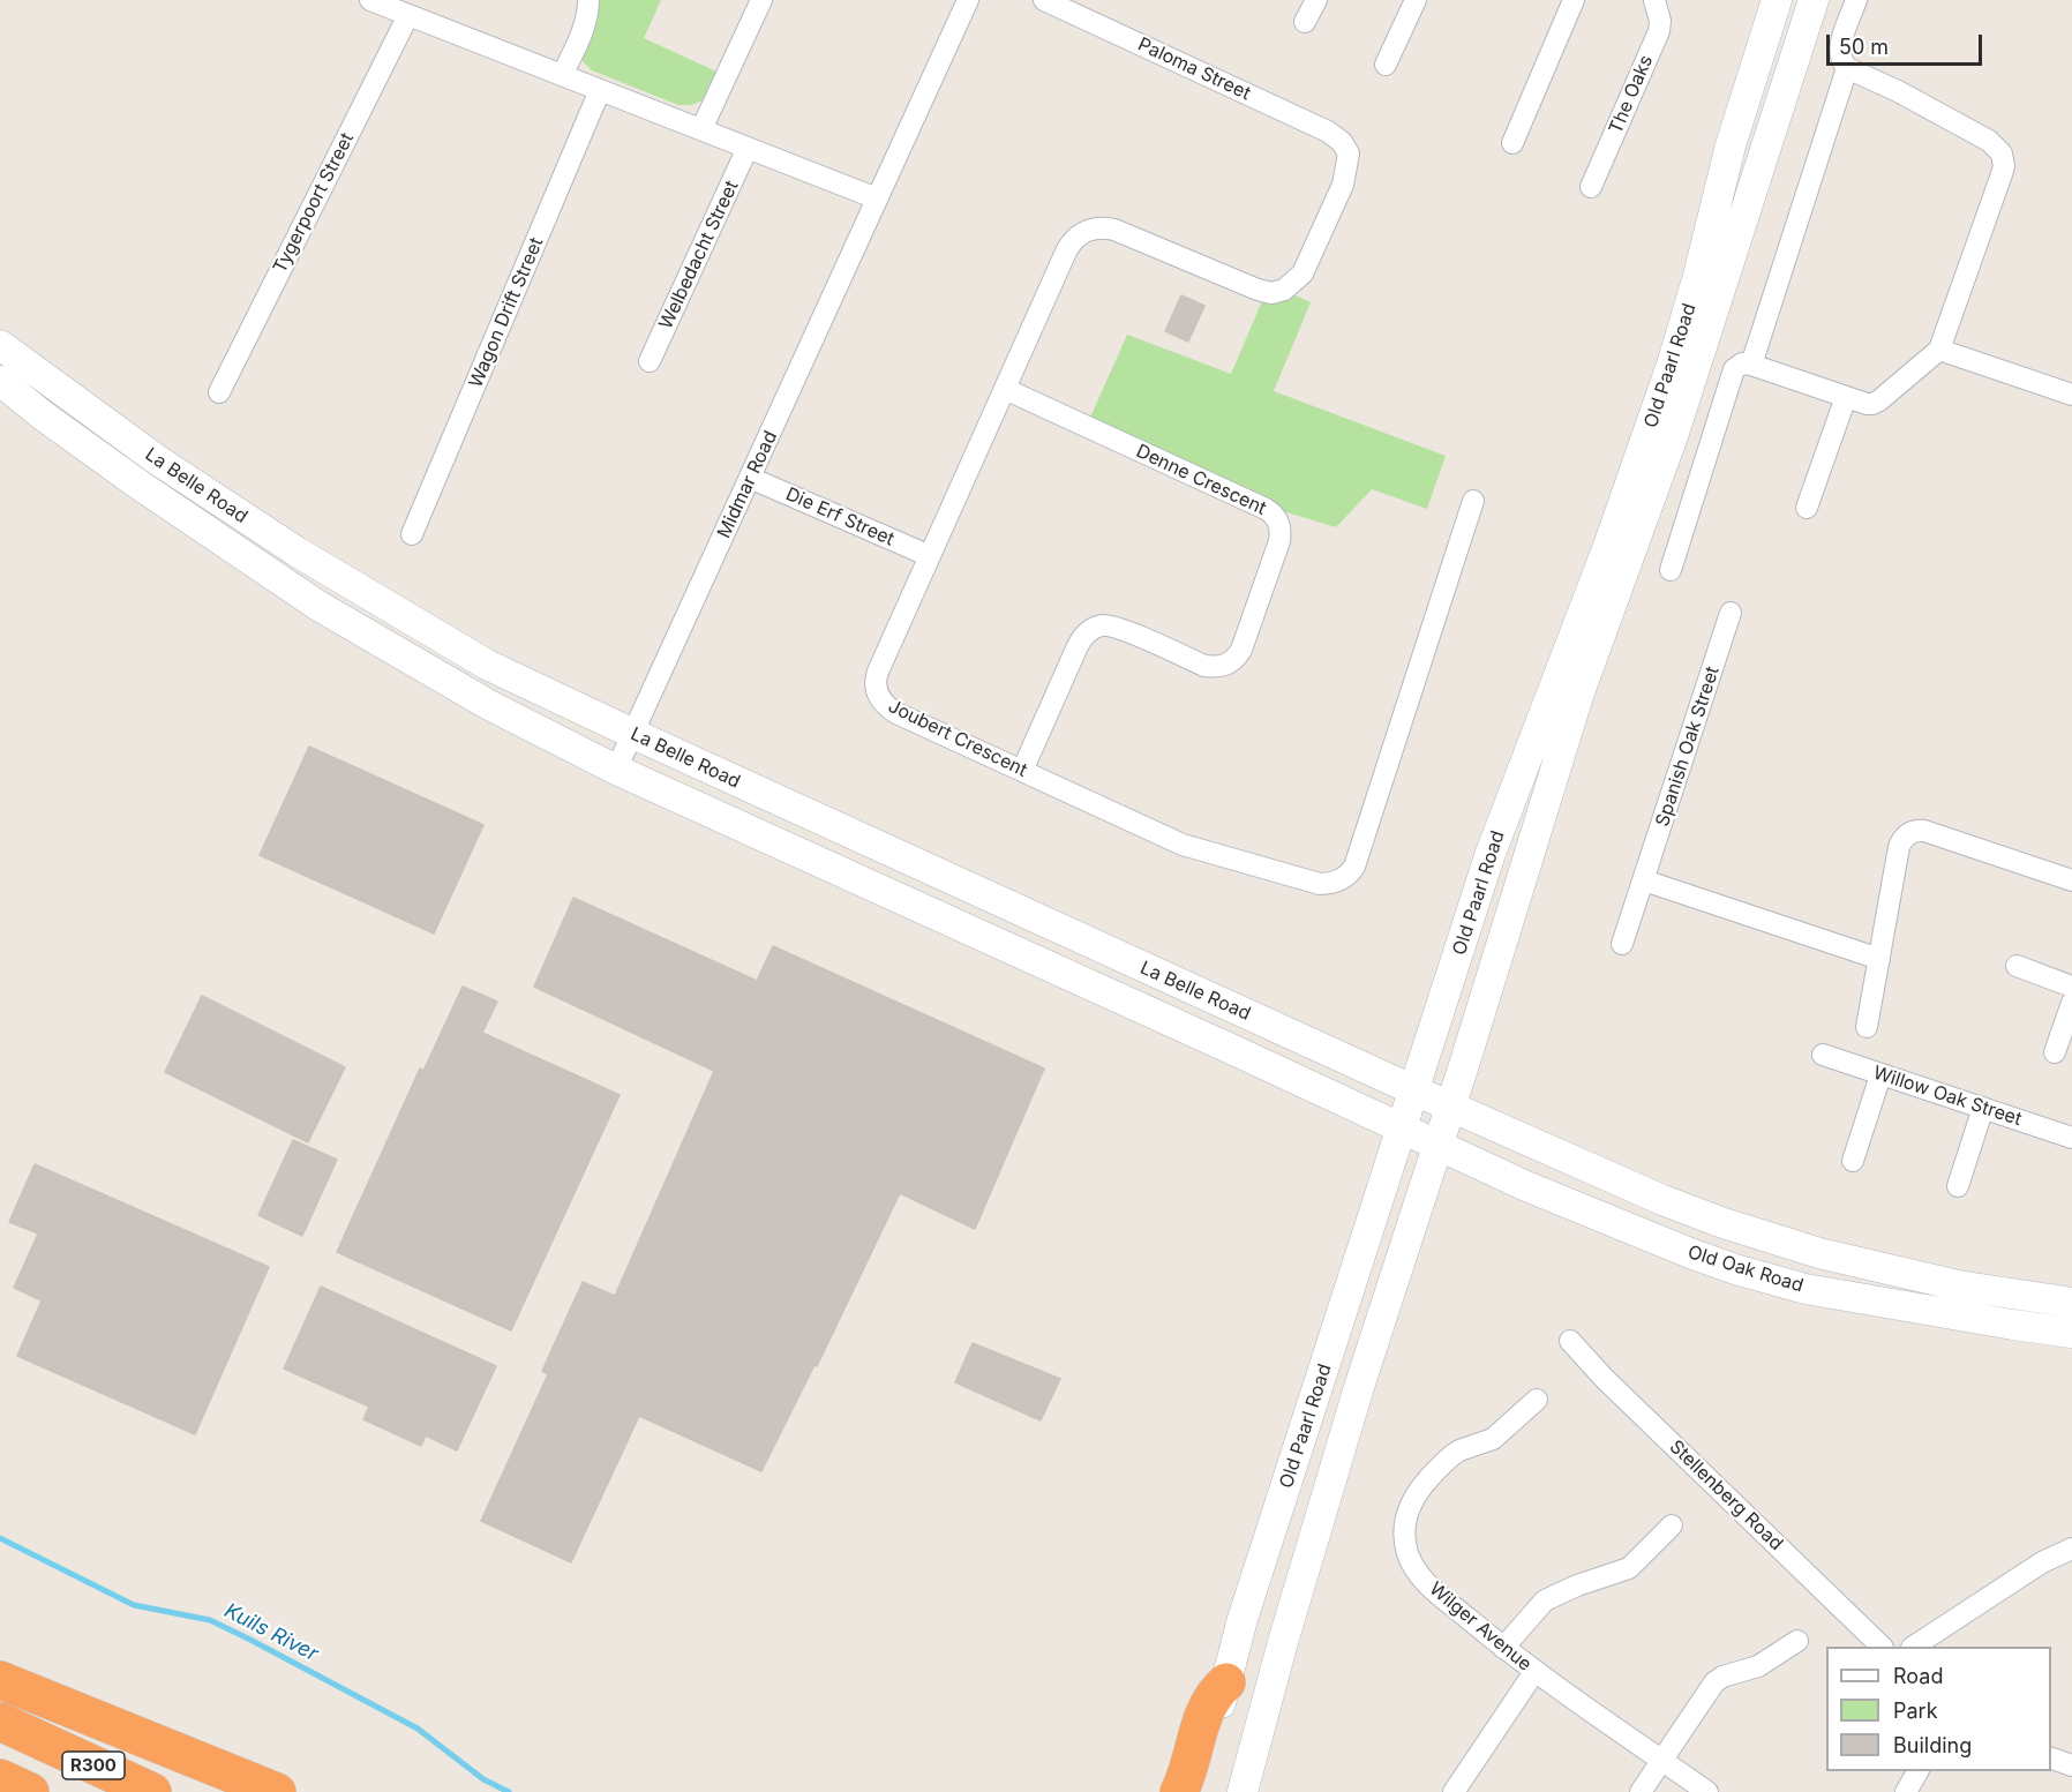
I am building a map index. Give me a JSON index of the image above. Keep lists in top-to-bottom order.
{
  "streets": {
    "highway": ["R300"],
    "main road": ["Old Paarl Road", "La Belle Road", "Old Oak Road"],
    "street": [
      "Paloma Street",
      "The Oaks",
      "Tygerpoort Street",
      "Welbedacht Street",
      "Wagon Drift Street",
      "Denne Crescent",
      "Midmar Road",
      "Die Erf Street",
      "Joubert Crescent",
      "Spanish Oak Street",
      "Willow Oak Street",
      "Stellenberg Road",
      "Wilger Avenue"
    ]
  },
  "crossings": [
    ["Paloma Street", "Joubert Crescent"],
    ["Old Paarl Road", "La Belle Road"],
    ["Old Paarl Road", "Old Oak Road"],
    ["Denne Crescent", "Joubert Crescent"],
    ["Midmar Road", "La Belle Road"],
    ["Midmar Road", "Die Erf Street"],
    ["La Belle Road", "Old Oak Road"],
    ["Die Erf Street", "Joubert Crescent"]
  ],
  "water": ["Kuils River"],
  "legend": ["Road", "Park", "Building"],
  "scale_bar": "50 m"
}
